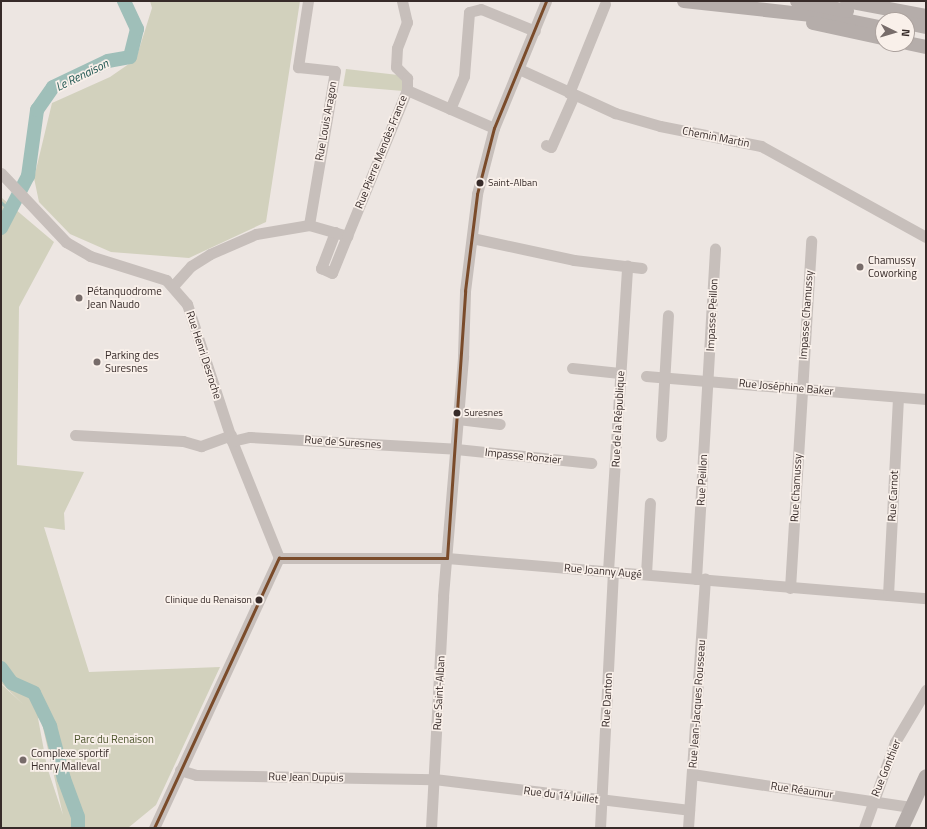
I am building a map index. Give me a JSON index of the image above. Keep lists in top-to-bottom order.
{
  "streets": {
    "street": [
      "Rue Louis Aragon",
      "Chemin Martin",
      "Rue Pierre Mendès France",
      "Impasse Peillon",
      "Impasse Chamussy",
      "Rue Henri Desroche",
      "Rue Joséphine Baker",
      "Rue de la République",
      "Rue de Suresnes",
      "Impasse Ronzier",
      "Rue Peillon",
      "Rue Chamussy",
      "Rue Carnot",
      "Rue Joanny Augé",
      "Rue Saint-Alban",
      "Rue Danton",
      "Rue Jean-Jacques Rousseau",
      "Rue Gonthier",
      "Rue Jean Dupuis",
      "Rue Réaumur",
      "Rue du 14 Juillet"
    ]
  },
  "crossings": [
    ["Chemin Martin", "Rue Saint-Alban"],
    ["Rue Pierre Mendès France", "Rue Saint-Alban"],
    ["Impasse Peillon", "Rue Joséphine Baker"],
    ["Impasse Peillon", "Rue Peillon"],
    ["Impasse Chamussy", "Rue Joséphine Baker"],
    ["Impasse Chamussy", "Rue Chamussy"],
    ["Rue Henri Desroche", "Rue de Suresnes"],
    ["Rue Henri Desroche", "Rue Joanny Augé"],
    ["Rue Joséphine Baker", "Rue Peillon"],
    ["Rue Joséphine Baker", "Rue Chamussy"],
    ["Rue Joséphine Baker", "Rue Carnot"],
    ["Rue de la République", "Rue Joanny Augé"],
    ["Rue de la République", "Rue Danton"],
    ["Rue de Suresnes", "Impasse Ronzier"],
    ["Rue de Suresnes", "Rue Saint-Alban"],
    ["Impasse Ronzier", "Rue Saint-Alban"],
    ["Rue Peillon", "Rue Joanny Augé"],
    ["Rue Peillon", "Rue Jean-Jacques Rousseau"],
    ["Rue Chamussy", "Rue Joanny Augé"],
    ["Rue Carnot", "Rue Joanny Augé"],
    ["Rue Joanny Augé", "Rue Saint-Alban"],
    ["Rue Joanny Augé", "Rue Danton"],
    ["Rue Joanny Augé", "Rue Jean-Jacques Rousseau"],
    ["Rue Saint-Alban", "Rue Jean Dupuis"],
    ["Rue Saint-Alban", "Rue du 14 Juillet"],
    ["Rue Danton", "Rue du 14 Juillet"],
    ["Rue Jean-Jacques Rousseau", "Rue Réaumur"],
    ["Rue Jean-Jacques Rousseau", "Rue du 14 Juillet"],
    ["Rue Gonthier", "Rue Réaumur"],
    ["Rue Jean Dupuis", "Rue du 14 Juillet"]
  ],
  "water": ["Le Renaison"],
  "parks": ["Parc du Renaison"],
  "places": [
    "Saint-Alban",
    "Chamussy Coworking",
    "Pétanquodrome Jean Naudo",
    "Parking des Suresnes",
    "Suresnes",
    "Clinique du Renaison",
    "Complexe sportif Henry Malleval"
  ],
  "north": "right"
}
